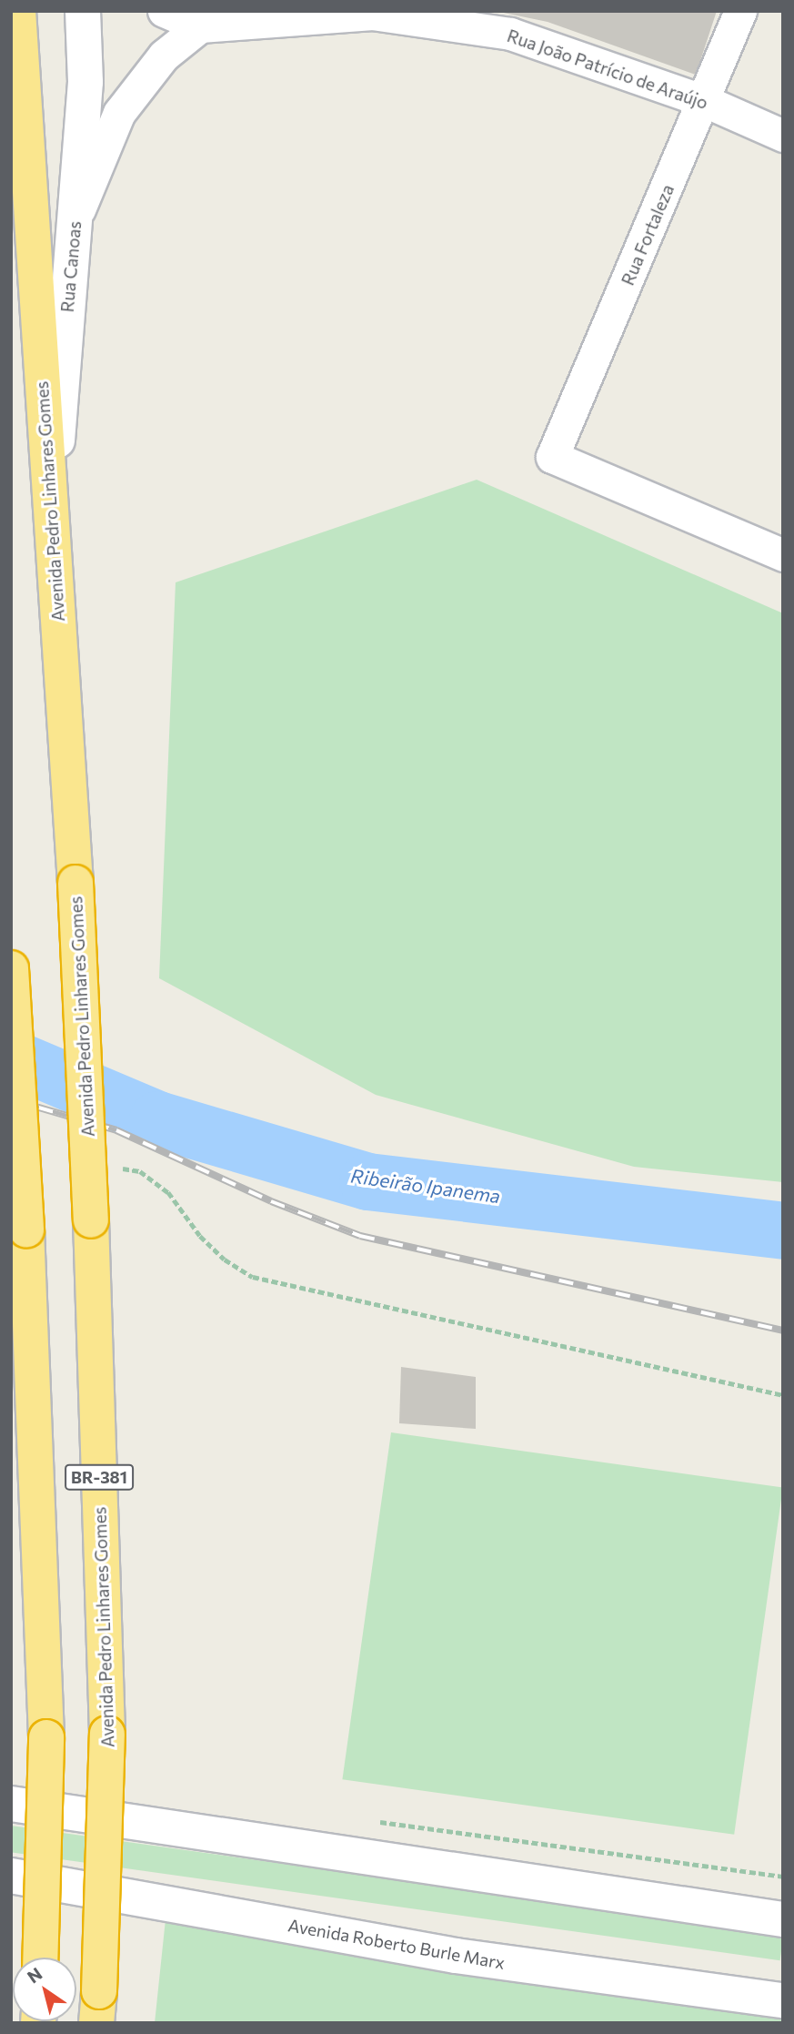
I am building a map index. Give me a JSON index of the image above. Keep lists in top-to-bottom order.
{
  "streets": {
    "highway": ["Avenida Pedro Linhares Gomes", "BR-381"],
    "main road": ["Rua Canoas", "Avenida Roberto Burle Marx"],
    "street": ["Rua João Patrício de Araújo", "Rua Fortaleza"]
  },
  "crossings": [
    ["Rua João Patrício de Araújo", "Rua Fortaleza"],
    ["Rua Canoas", "Avenida Pedro Linhares Gomes"]
  ],
  "water": ["Ribeirão Ipanema"],
  "north": "top left"
}
